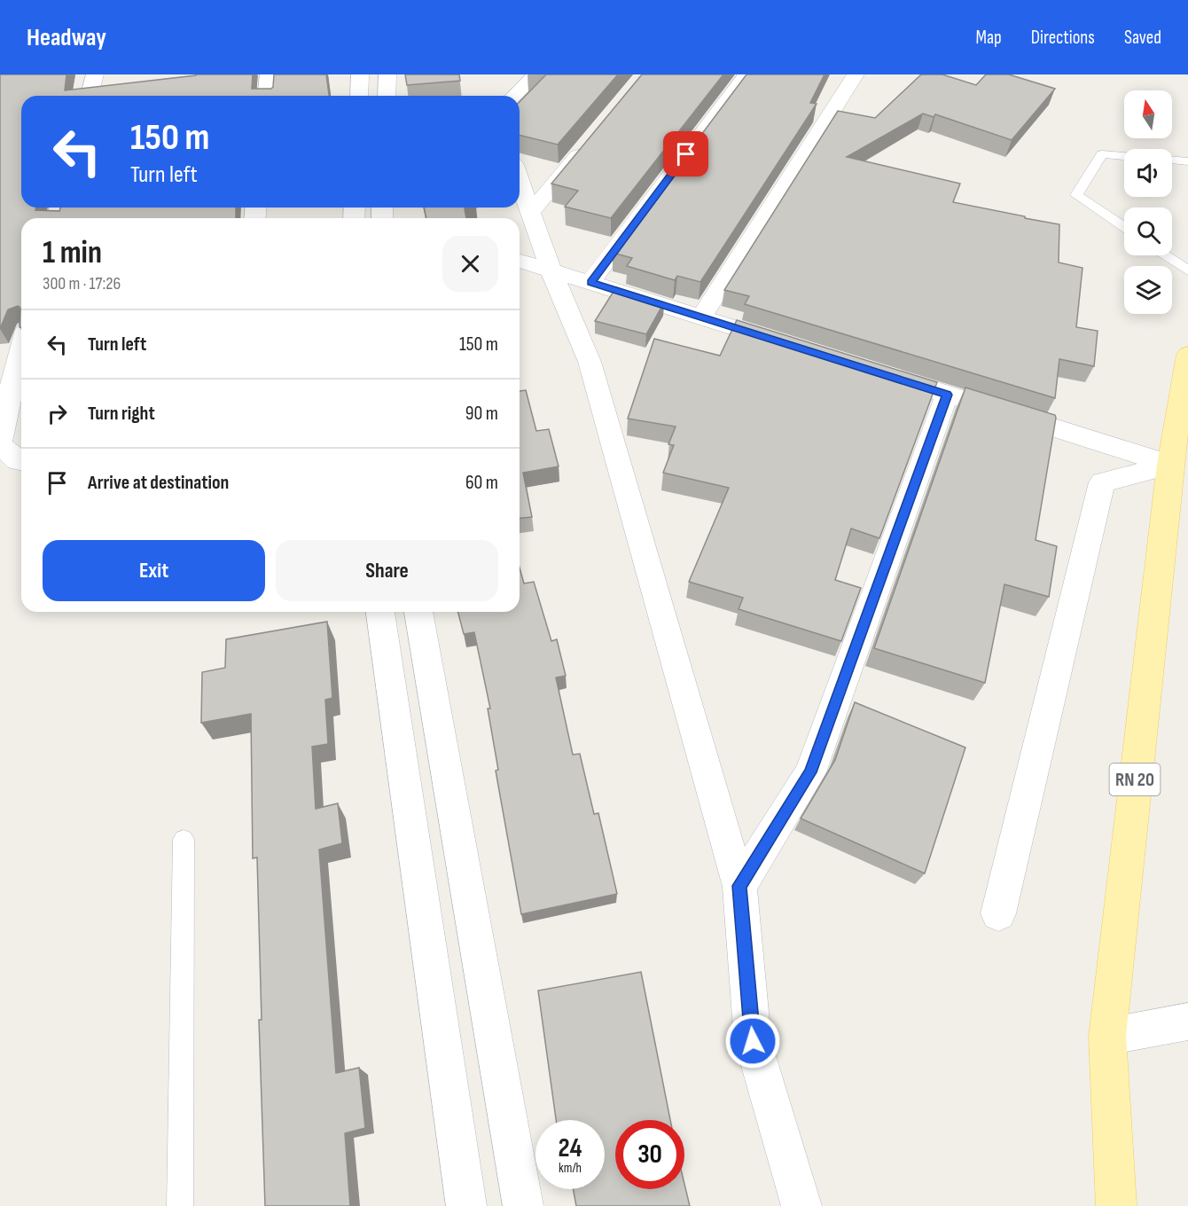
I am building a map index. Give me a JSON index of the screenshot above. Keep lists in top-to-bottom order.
{
  "streets": {
    "main road": ["RN 20"]
  },
  "north": "top",
  "page": {
    "header": "Headway",
    "nav": ["Map", "Directions", "Saved"],
    "turn": ["150 m", "Turn left"],
    "heading": ["1 min", "300 m · 17:26"],
    "list": [
      {
        "name": "Turn left",
        "value": "150 m"
      },
      {
        "name": "Turn right",
        "value": "90 m"
      },
      {
        "name": "Arrive at destination",
        "value": "60 m"
      }
    ],
    "buttons": ["Exit", "Share"],
    "speed": "24 km/h",
    "limit": "30"
  }
}
